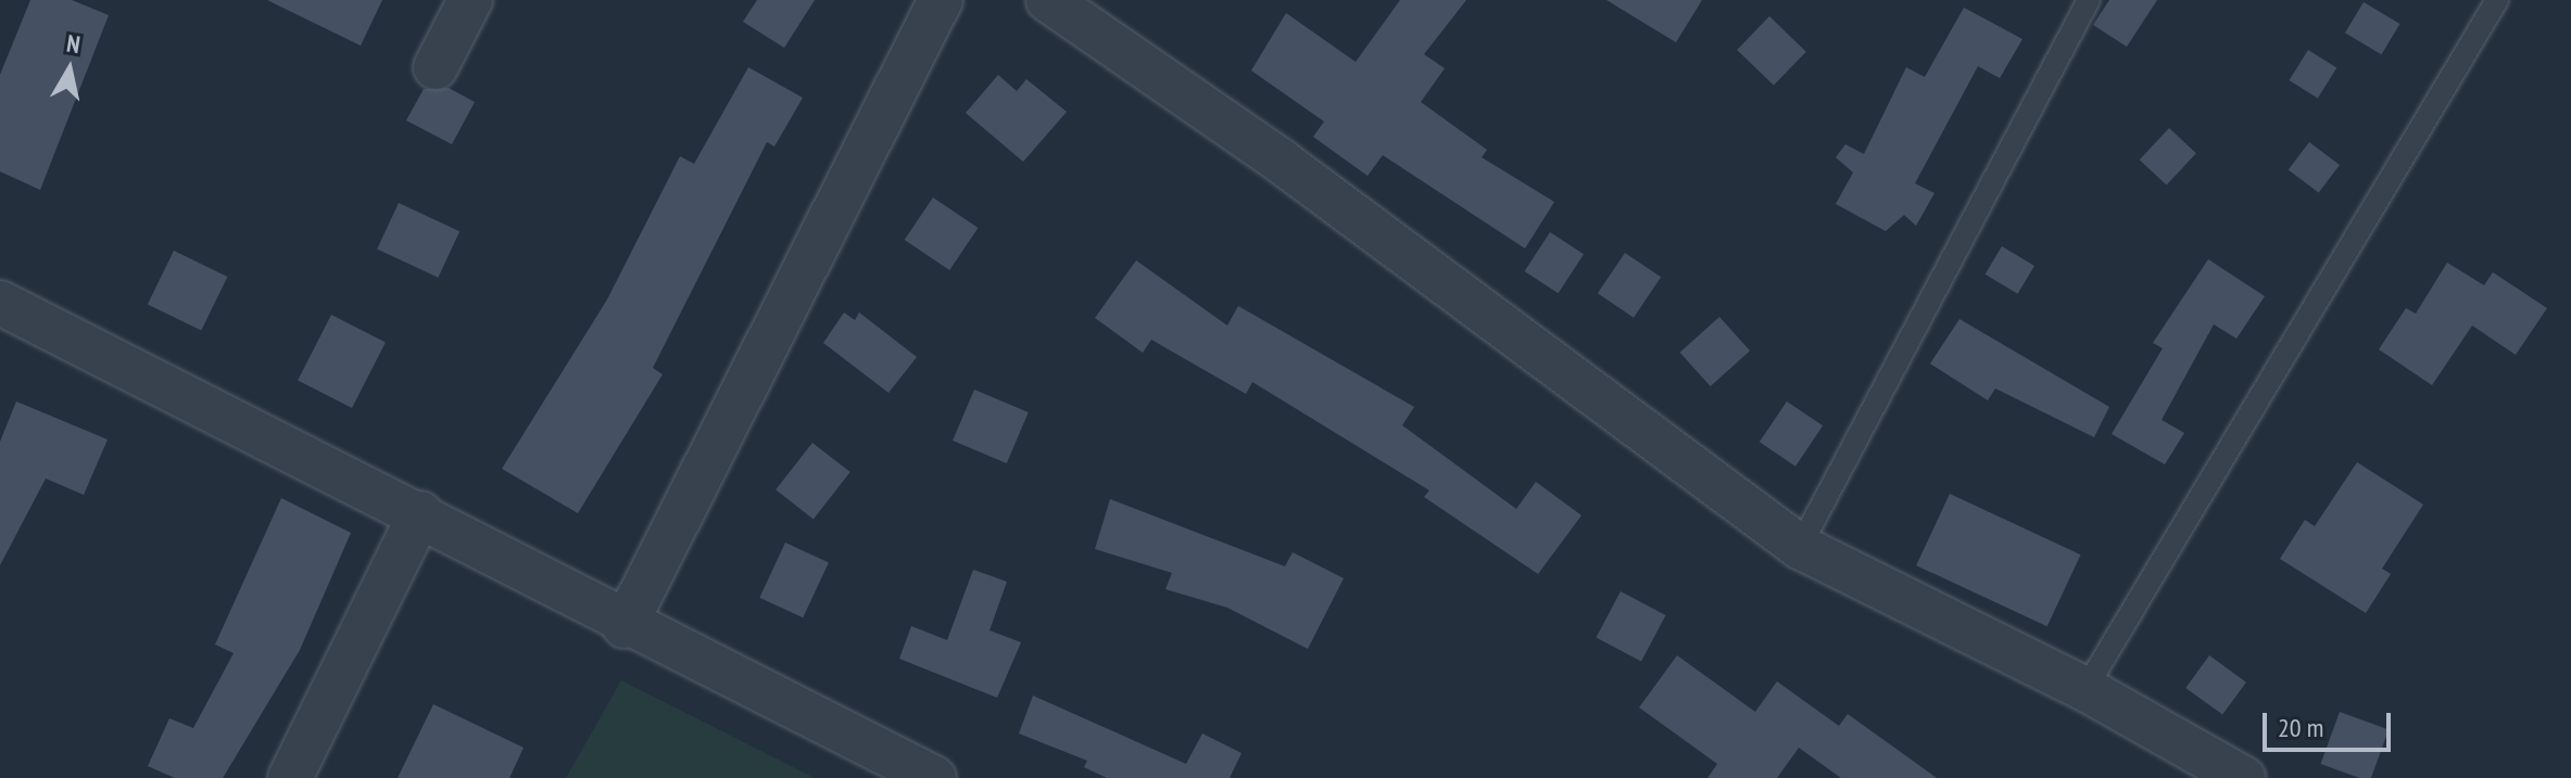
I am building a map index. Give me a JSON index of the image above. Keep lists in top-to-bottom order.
{
  "scale_bar": "20 m",
  "north": "top"
}
